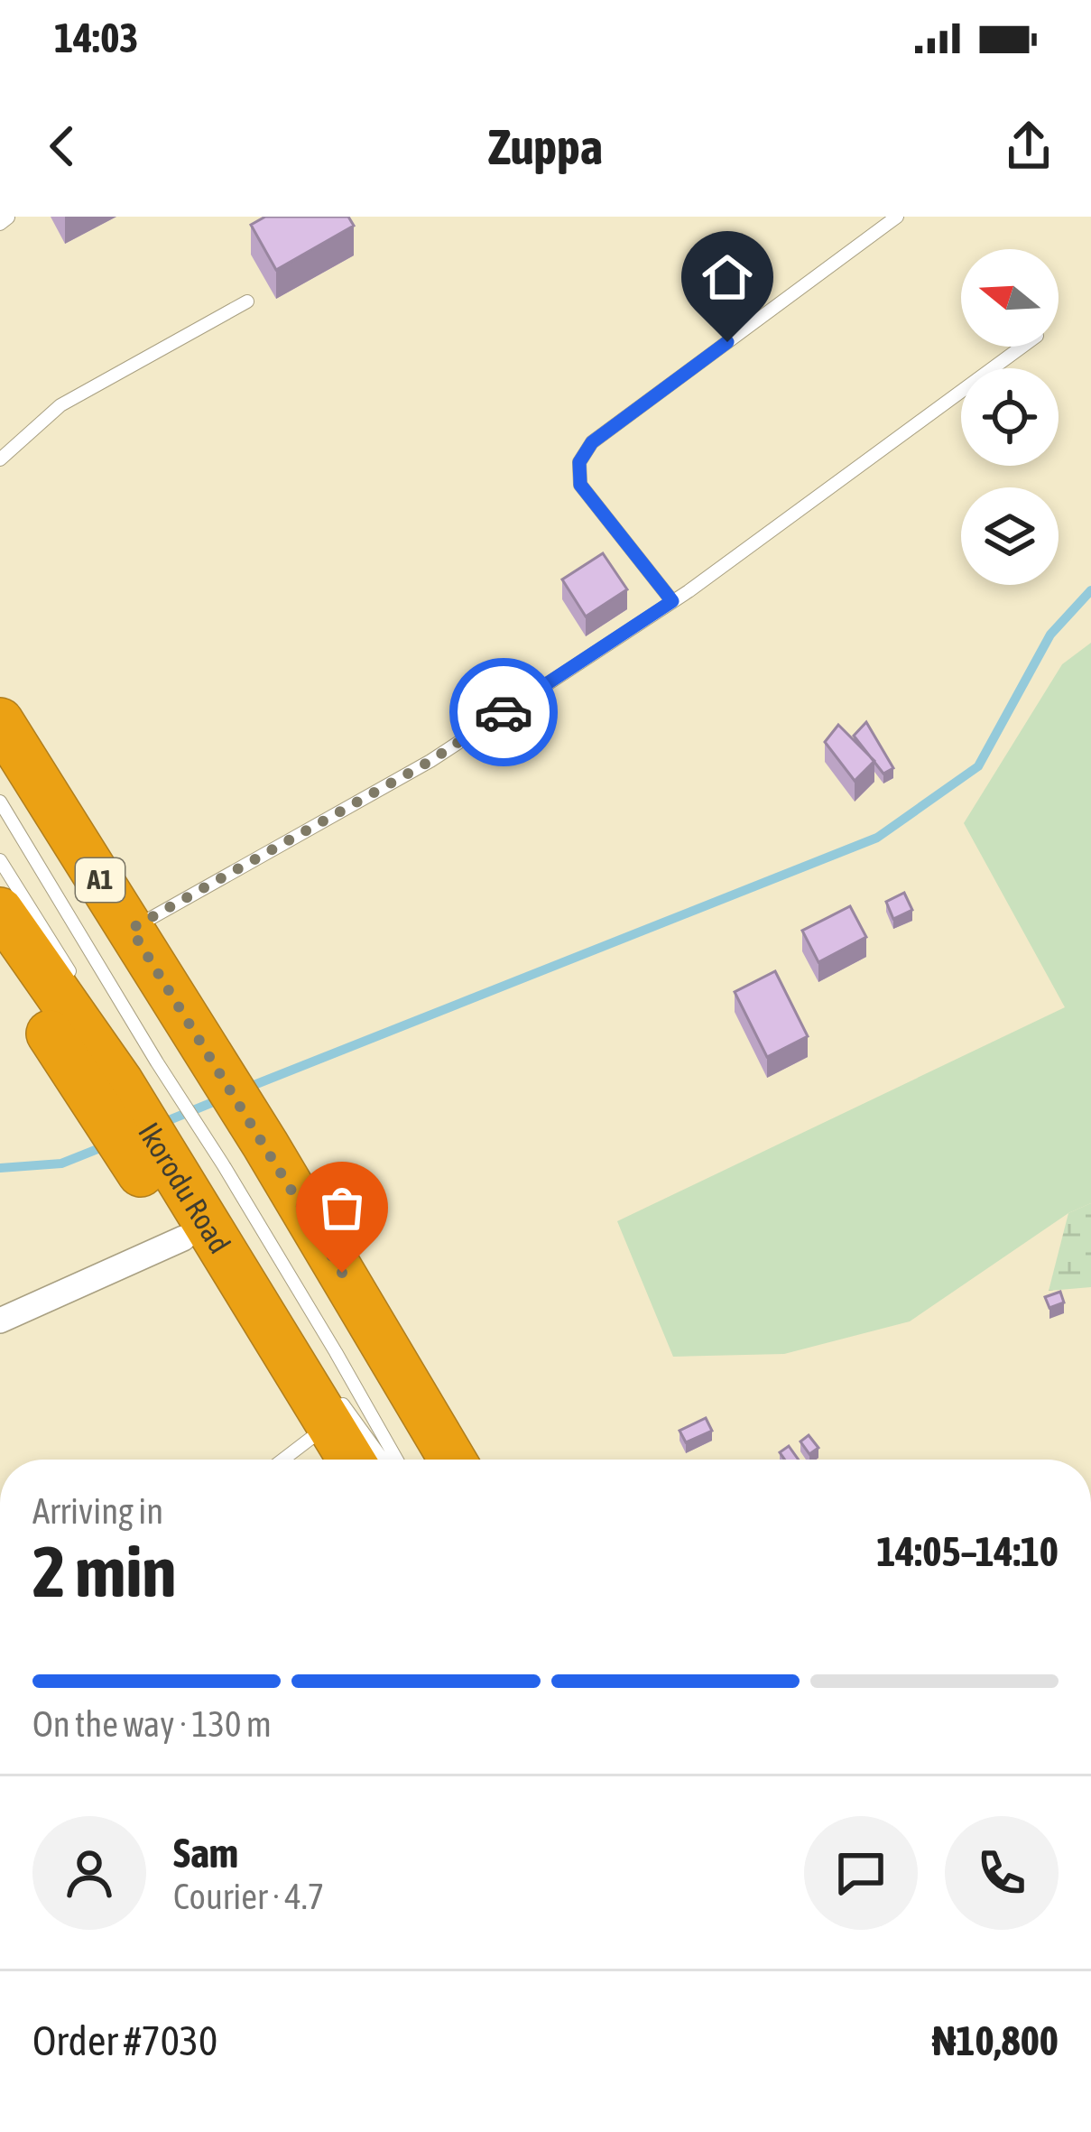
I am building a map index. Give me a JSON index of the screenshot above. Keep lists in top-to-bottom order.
{
  "streets": {
    "highway": ["A1", "Ikorodu Road"]
  },
  "north": "left",
  "page": {
    "status": "14:03",
    "header": "Zuppa",
    "heading": ["2 min", "Arriving in", "14:05–14:10"],
    "panel": [
      "Sam",
      "Courier · 4.7",
      "Order #7030",
      "₦10,800"
    ],
    "bar": "On the way · 130 m"
  }
}
